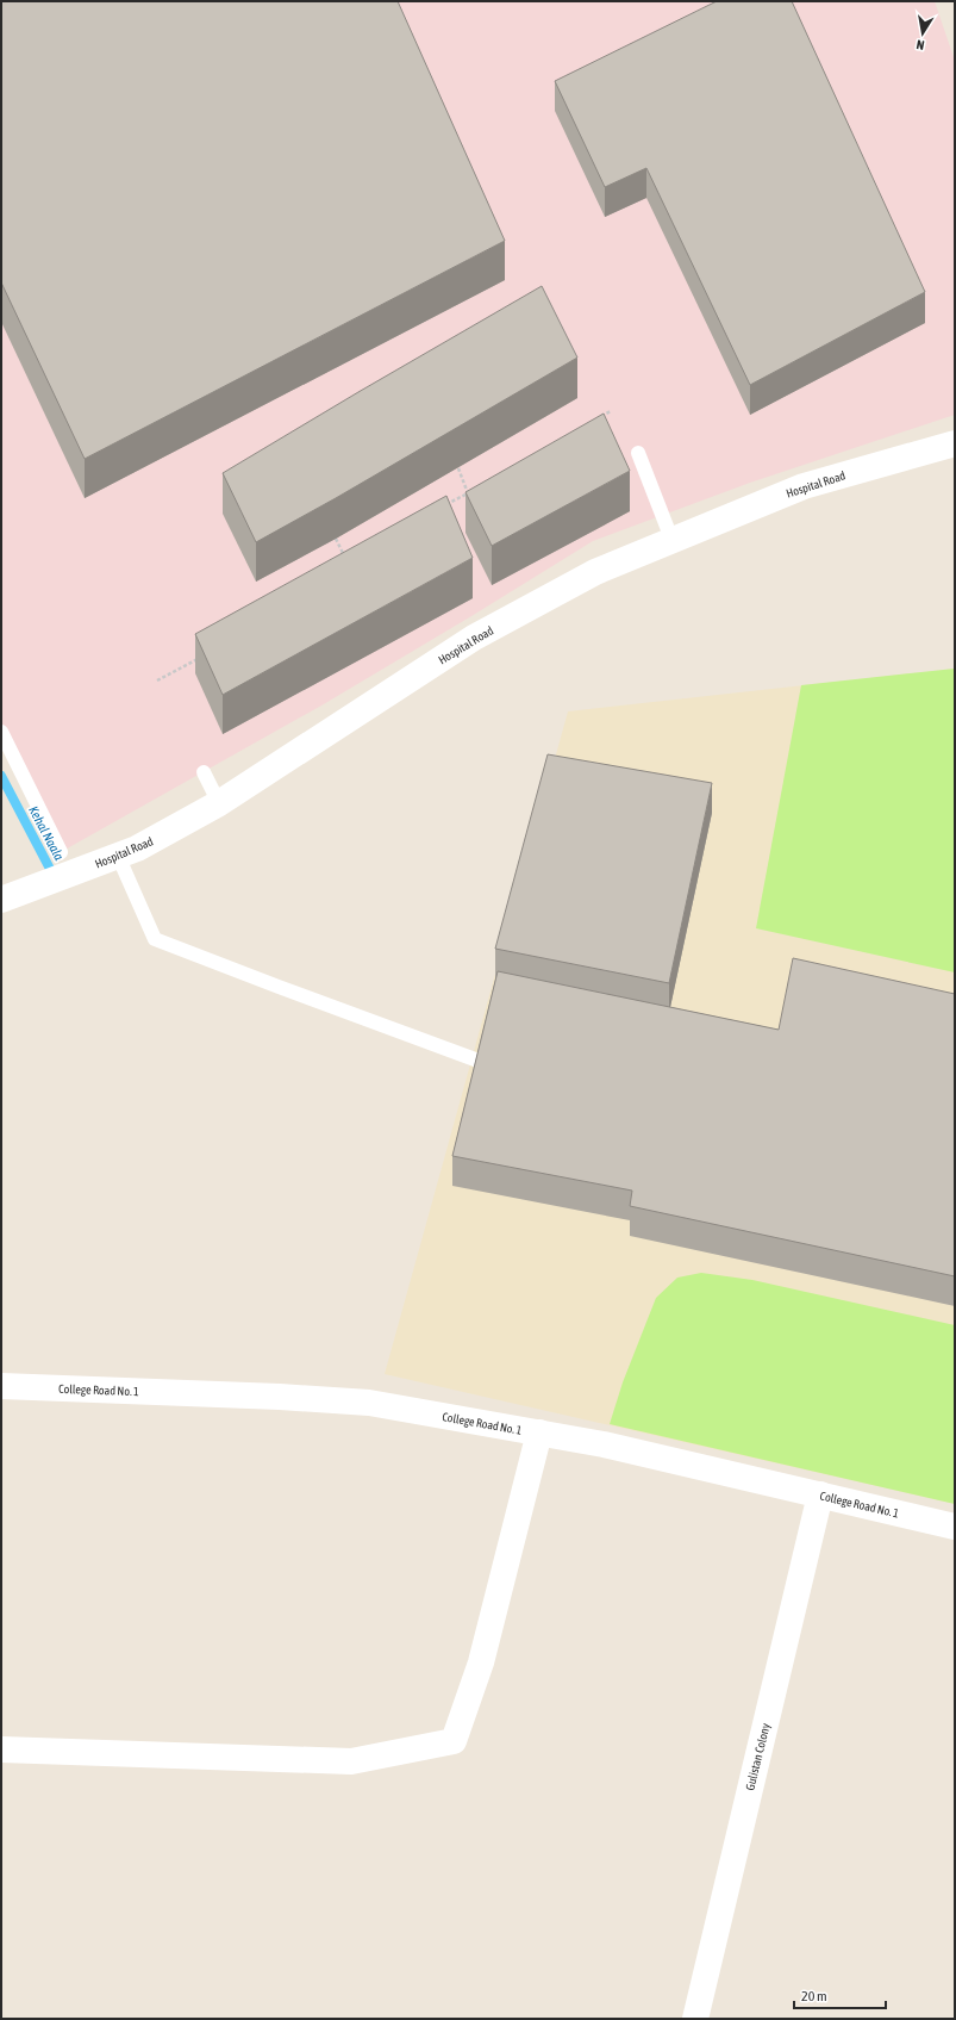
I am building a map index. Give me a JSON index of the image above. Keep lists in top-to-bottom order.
{
  "streets": {
    "main road": ["Hospital Road", "College Road No. 1", "Gulistan Colony"]
  },
  "crossings": [
    ["College Road No. 1", "Gulistan Colony"]
  ],
  "water": ["Kehal Naala"],
  "scale_bar": "20 m",
  "north": "bottom"
}
